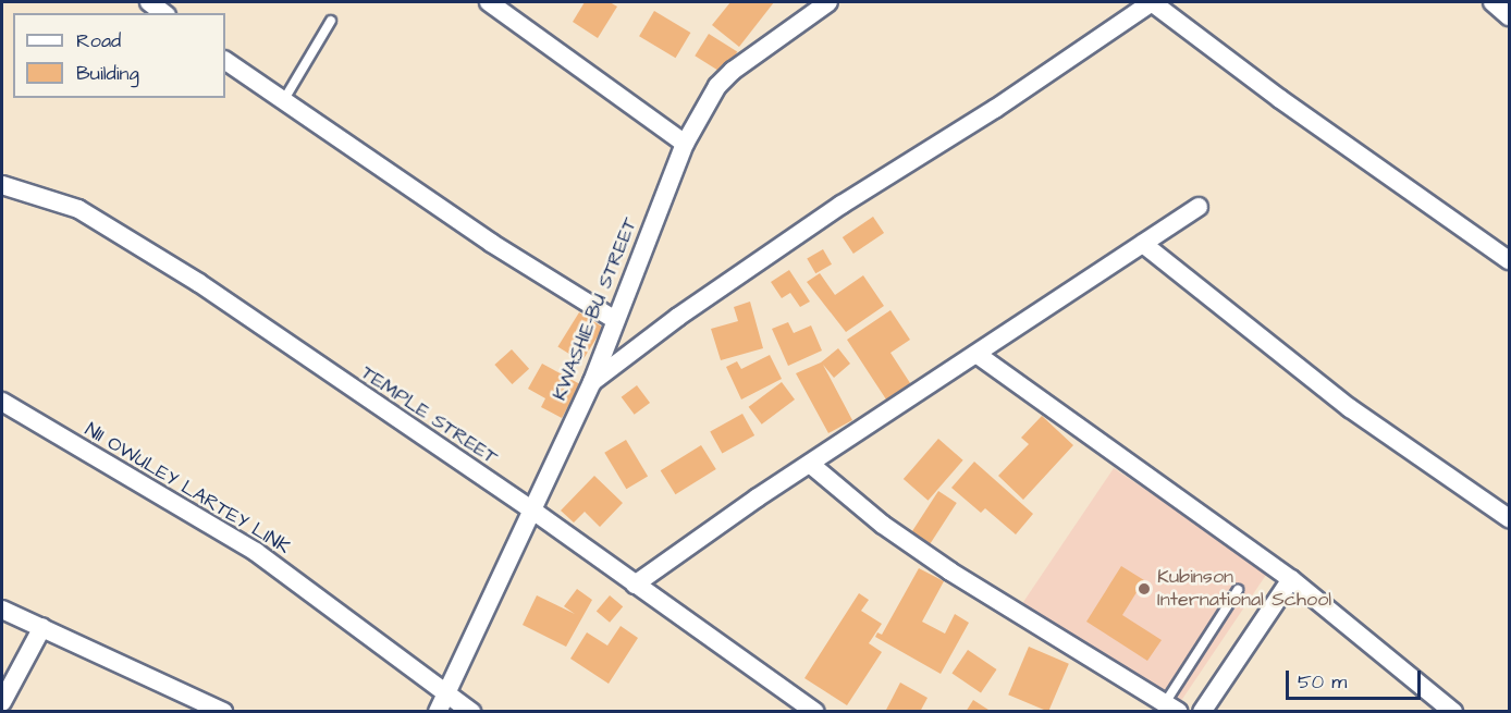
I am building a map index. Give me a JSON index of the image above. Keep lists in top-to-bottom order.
{
  "streets": {
    "street": ["KWASHIE-BU STREET", "TEMPLE STREET", "NII OWULEY LARTEY LINK"]
  },
  "crossings": [
    ["KWASHIE-BU STREET", "TEMPLE STREET"],
    ["KWASHIE-BU STREET", "NII OWULEY LARTEY LINK"]
  ],
  "places": ["Kubinson International School"],
  "legend": ["Road", "Building"],
  "scale_bar": "50 m"
}
